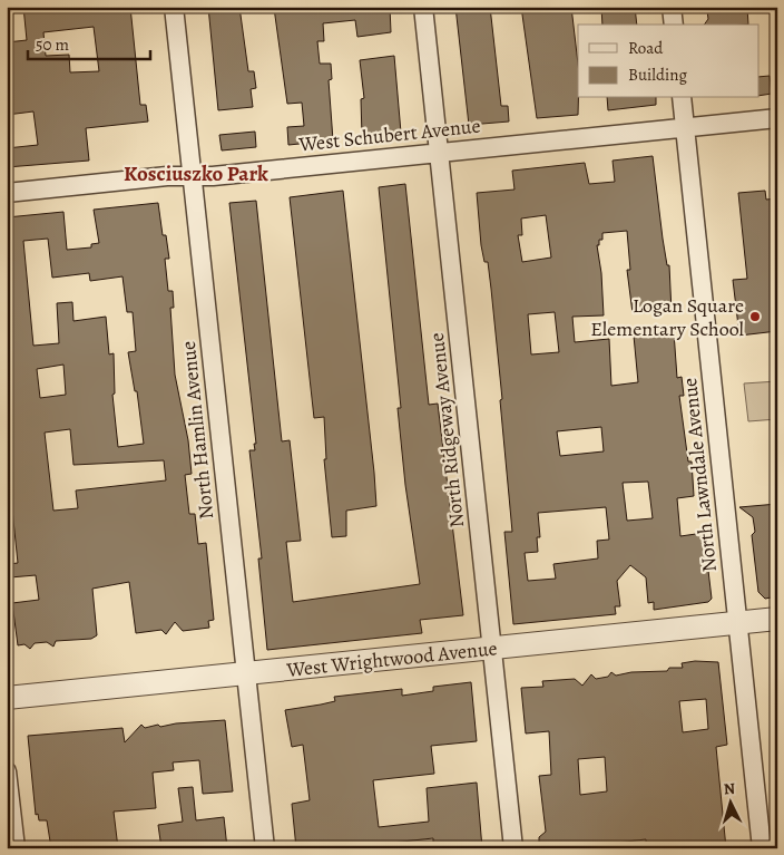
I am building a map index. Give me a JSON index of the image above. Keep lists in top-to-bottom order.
{
  "streets": {
    "street": [
      "West Schubert Avenue",
      "North Hamlin Avenue",
      "North Ridgeway Avenue",
      "North Lawndale Avenue",
      "West Wrightwood Avenue"
    ]
  },
  "crossings": [
    ["West Schubert Avenue", "North Hamlin Avenue"],
    ["West Schubert Avenue", "North Ridgeway Avenue"],
    ["West Schubert Avenue", "North Lawndale Avenue"],
    ["North Hamlin Avenue", "West Wrightwood Avenue"],
    ["North Ridgeway Avenue", "West Wrightwood Avenue"],
    ["North Lawndale Avenue", "West Wrightwood Avenue"]
  ],
  "districts": ["Kosciuszko Park"],
  "places": ["Logan Square Elementary School"],
  "legend": ["Road", "Building"],
  "scale_bar": "50 m",
  "north": "top"
}
